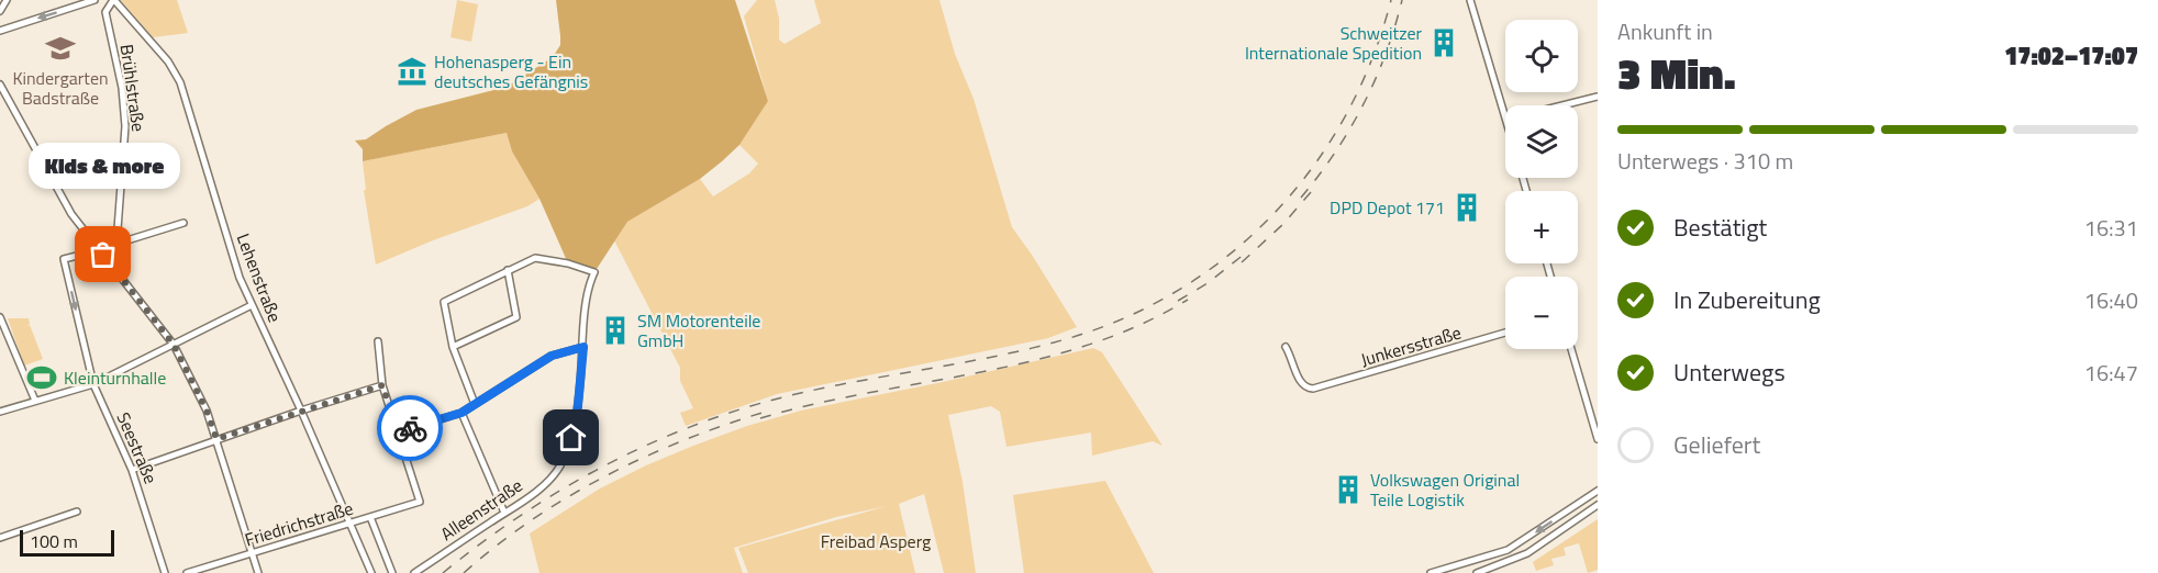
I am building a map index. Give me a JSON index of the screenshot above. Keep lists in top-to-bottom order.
{
  "streets": {
    "street": [
      "Brühlstraße",
      "Lehenstraße",
      "Junkersstraße",
      "Seestraße",
      "Alleenstraße",
      "Friedrichstraße"
    ]
  },
  "crossings": [
    ["Brühlstraße", "Lehenstraße"],
    ["Lehenstraße", "Friedrichstraße"]
  ],
  "one_way": ["Seestraße"],
  "parks": ["Freibad Asperg"],
  "places": {
    "building": [
      "Schweitzer Internationale Spedition",
      "DPD Depot 171",
      "SM Motorenteile GmbH",
      "Volkswagen Original Teile Logistik"
    ],
    "school or university": ["Kindergarten Badstraße"],
    "museum": ["Hohenasperg - Ein deutsches Gefängnis"],
    "other": ["Kids & more"],
    "sports": ["Kleinturnhalle"]
  },
  "scale_bar": "100 m",
  "page": {
    "heading": ["3 Min.", "Ankunft in", "17:02–17:07"],
    "map_buttons": ["+", "−"],
    "bar": "Unterwegs · 310 m",
    "bubble": "Kids & more",
    "list": [
      ["Bestätigt", "16:31"],
      ["In Zubereitung", "16:40"],
      ["Unterwegs", "16:47"],
      "Geliefert"
    ],
    "scale": "100 m"
  }
}
